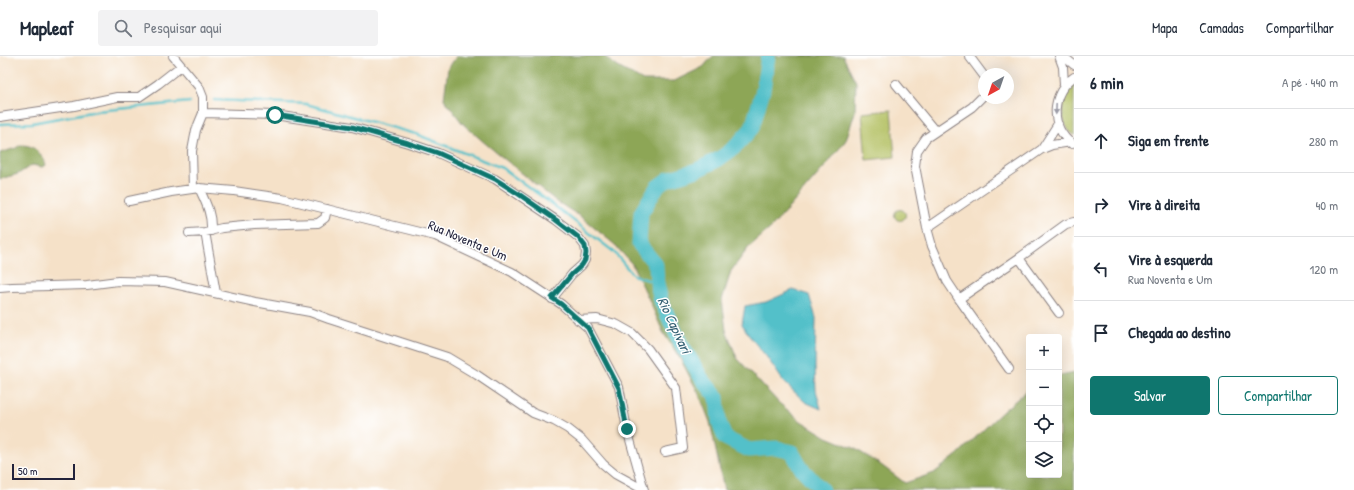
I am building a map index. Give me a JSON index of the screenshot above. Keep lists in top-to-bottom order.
{
  "streets": {
    "street": ["Rua Noventa e Um"]
  },
  "water": ["Rio Capivari"],
  "scale_bar": "50 m",
  "north": "bottom left",
  "page": {
    "header": "Mapleaf",
    "search": "Pesquisar aqui",
    "nav": ["Mapa", "Camadas", "Compartilhar"],
    "heading": ["6 min", "A pé · 440 m"],
    "list": [
      ["Siga em frente", "280 m"],
      ["Vire à direita", "40 m"],
      ["Vire à esquerda", "Rua Noventa e Um", "120 m"],
      "Chegada ao destino"
    ],
    "map_buttons": ["+", "−"],
    "buttons": ["Salvar", "Compartilhar"],
    "scale": "50 m"
  }
}
